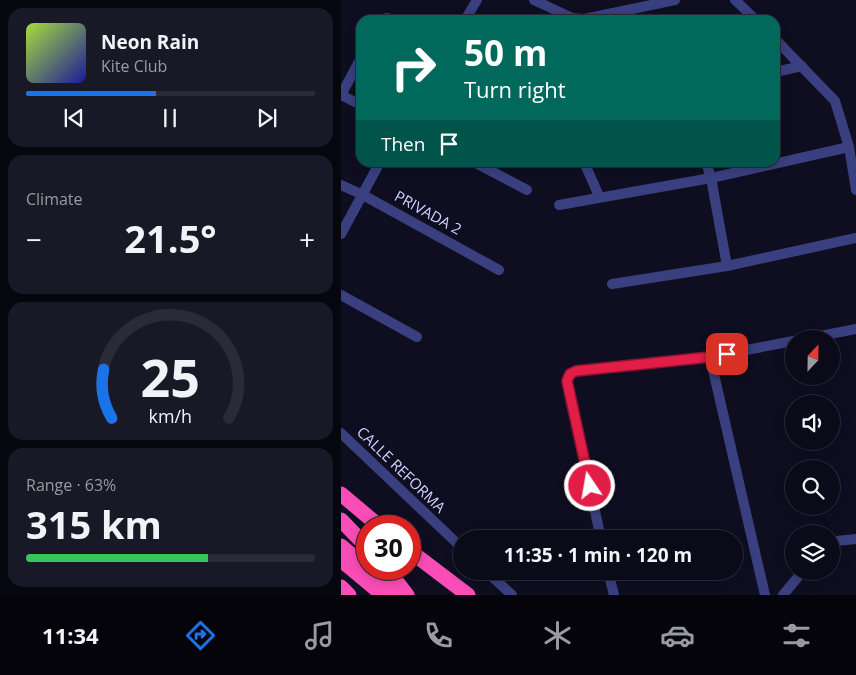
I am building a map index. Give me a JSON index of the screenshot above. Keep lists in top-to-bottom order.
{
  "streets": {
    "street": ["PRIVADA 2", "CALLE REFORMA"]
  },
  "north": "top",
  "page": {
    "turn": ["50 m", "Turn right"],
    "song": ["Neon Rain", "Kite Club"],
    "then": "Then",
    "tile": [
      "Climate",
      ["Range · 63%", "315 km"]
    ],
    "heat": ["−", "21.5°", "+"],
    "limit": "30",
    "trip": "11:35 · 1 min · 120 m",
    "tabs": "11:34",
    "gauge": ["25", "km/h"]
  }
}
